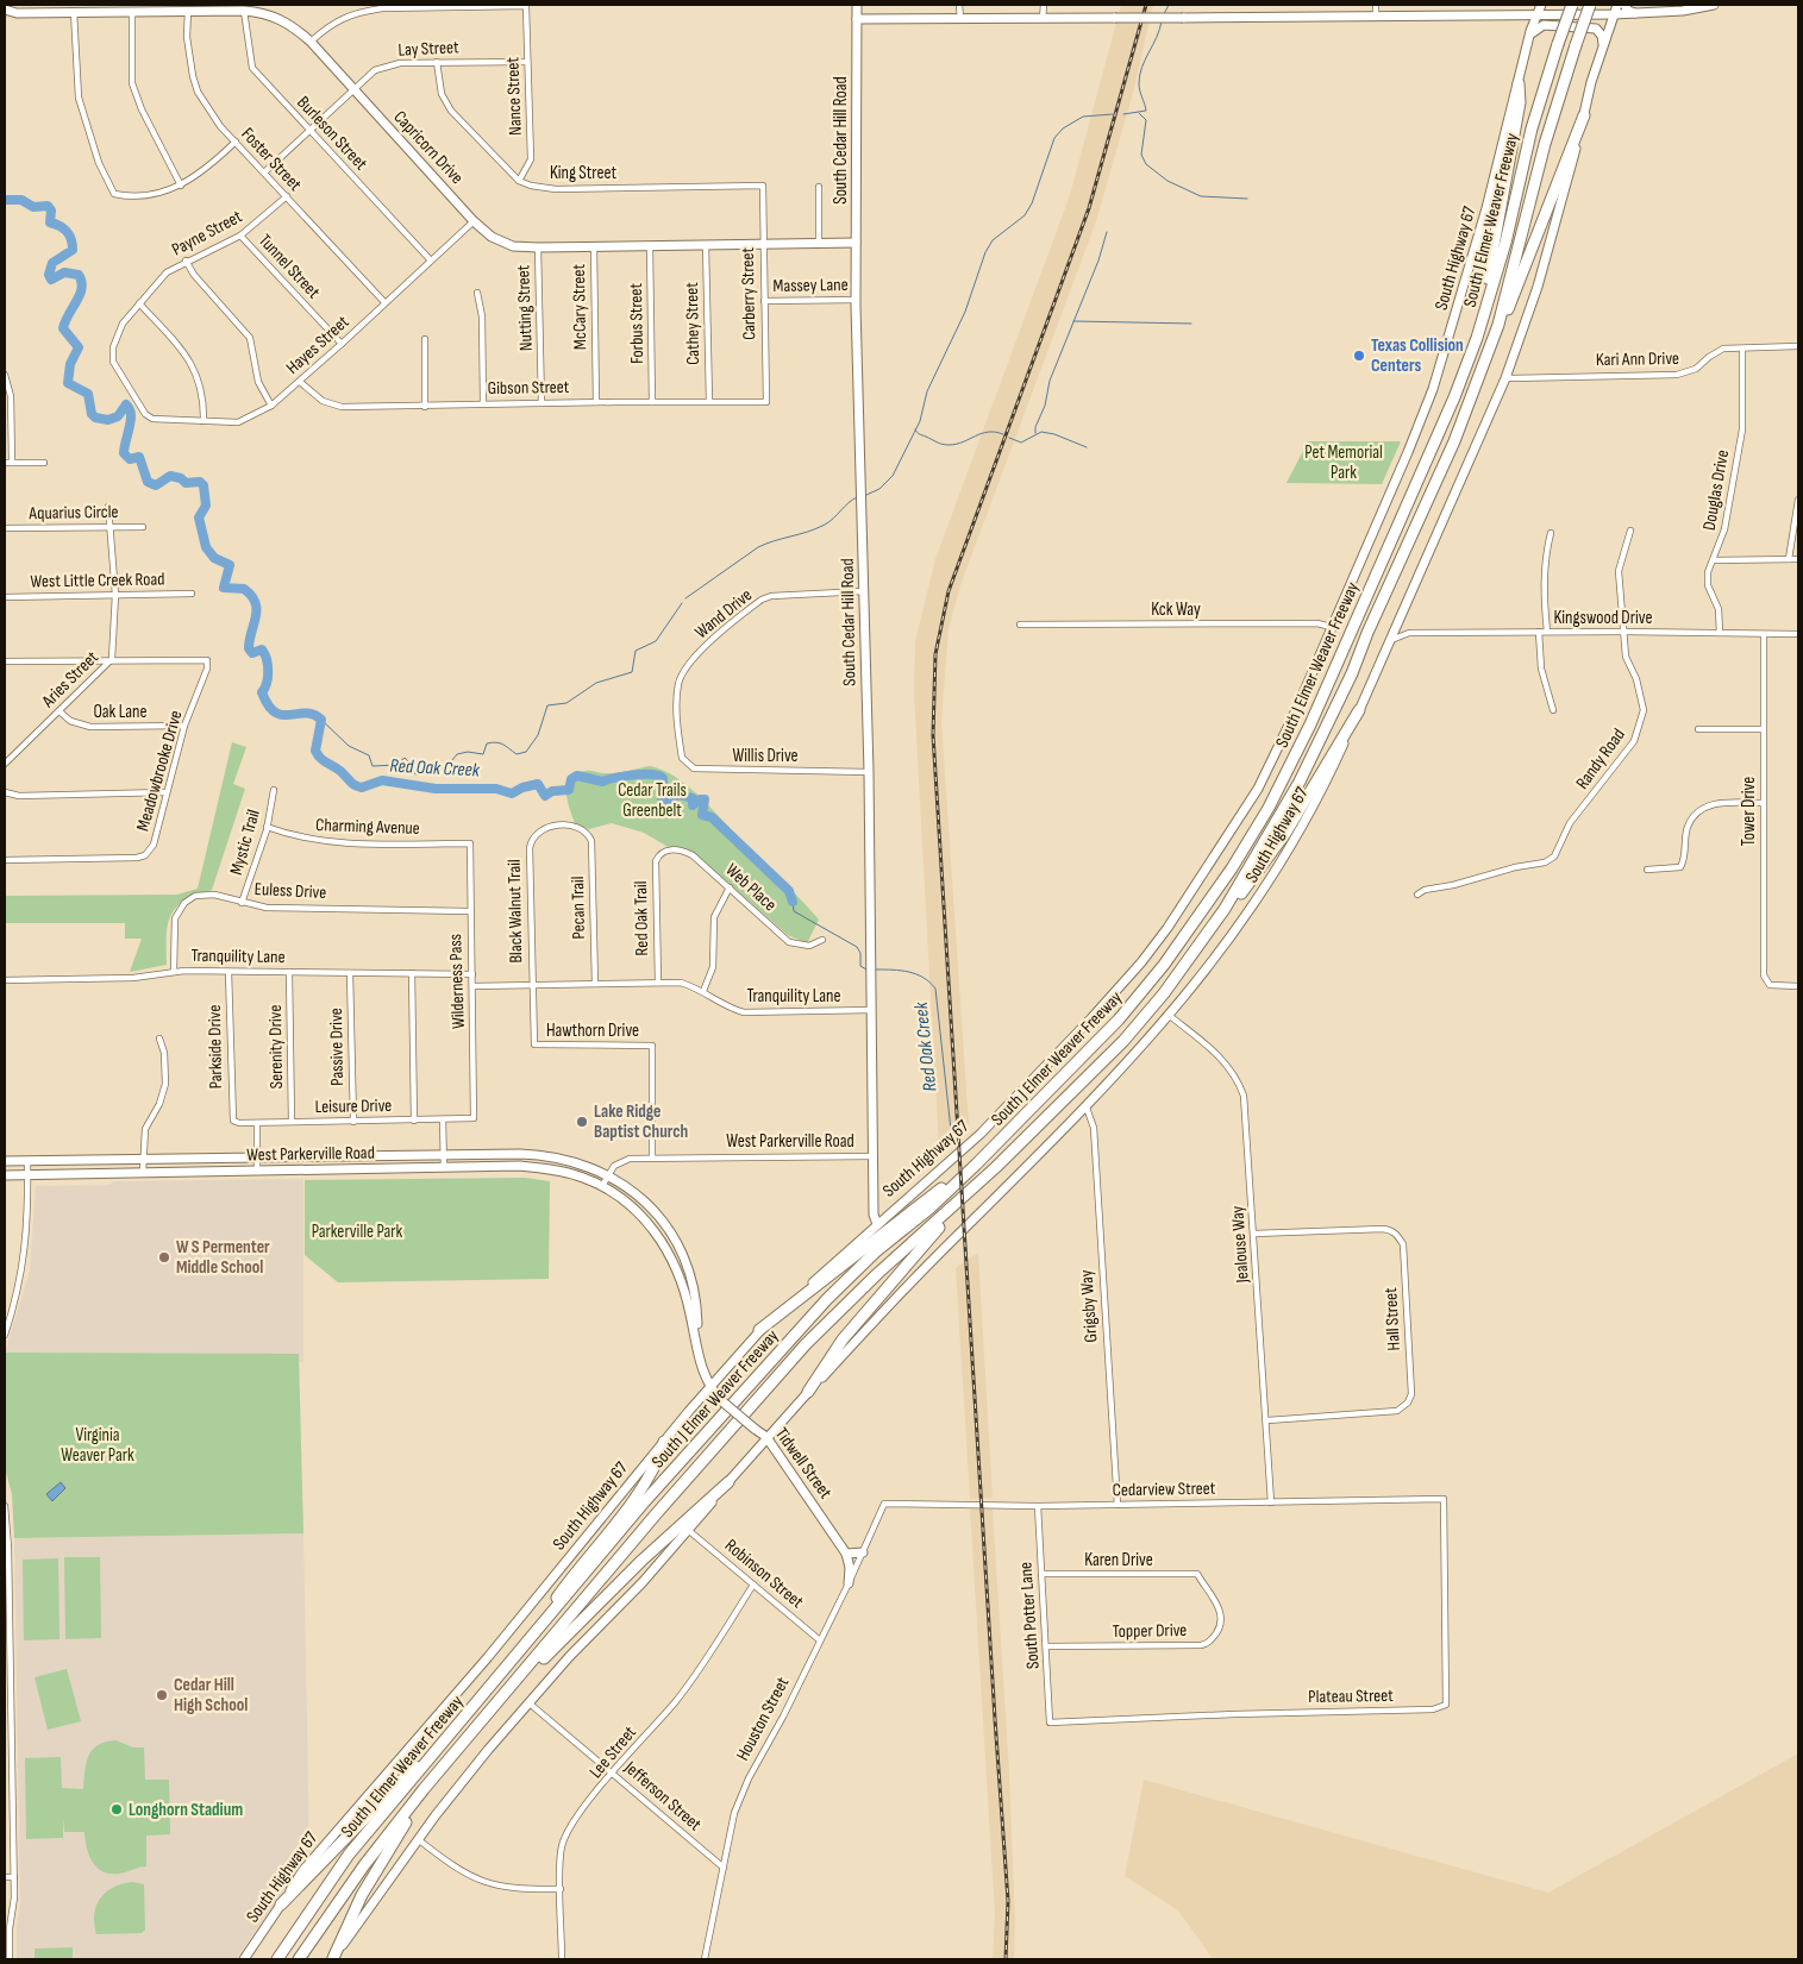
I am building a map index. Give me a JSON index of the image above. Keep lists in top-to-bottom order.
{
  "streets": {
    "highway": ["South J Elmer Weaver Freeway"],
    "main road": [
      "South Cedar Hill Road",
      "Capricorn Drive",
      "South Highway 67",
      "West Parkerville Road",
      "Tidwell Street"
    ],
    "street": [
      "Lay Street",
      "Nance Street",
      "Burleson Street",
      "Foster Street",
      "King Street",
      "Payne Street",
      "Tunnel Street",
      "Massey Lane",
      "Carberry Street",
      "McCary Street",
      "Nutting Street",
      "Forbus Street",
      "Cathey Street",
      "Hayes Street",
      "Kari Ann Drive",
      "Gibson Street",
      "Douglas Drive",
      "Aquarius Circle",
      "West Little Creek Road",
      "Kck Way",
      "Wand Drive",
      "Kingswood Drive",
      "Aries Street",
      "Oak Lane",
      "Willis Drive",
      "Randy Road",
      "Meadowbrooke Drive",
      "Tower Drive",
      "Charming Avenue",
      "Mystic Trail",
      "Web Place",
      "Euless Drive",
      "Pecan Trail",
      "Black Walnut Trail",
      "Red Oak Trail",
      "Tranquility Lane",
      "Wilderness Pass",
      "Hawthorn Drive",
      "Parkside Drive",
      "Serenity Drive",
      "Passive Drive",
      "Leisure Drive",
      "Jealouse Way",
      "Grigsby Way",
      "Hall Street",
      "Cedarview Street",
      "Karen Drive",
      "Robinson Street",
      "South Potter Lane",
      "Topper Drive",
      "Plateau Street",
      "Houston Street",
      "Lee Street",
      "Jefferson Street"
    ]
  },
  "crossings": [
    ["Lay Street", "Nance Street"],
    ["Lay Street", "Burleson Street"],
    ["Lay Street", "Capricorn Drive"],
    ["Lay Street", "Foster Street"],
    ["Nance Street", "Capricorn Drive"],
    ["Nance Street", "King Street"],
    ["Burleson Street", "Capricorn Drive"],
    ["Burleson Street", "Hayes Street"],
    ["South Cedar Hill Road", "Capricorn Drive"],
    ["South Cedar Hill Road", "South Highway 67"],
    ["South Cedar Hill Road", "Massey Lane"],
    ["South Cedar Hill Road", "Wand Drive"],
    ["South Cedar Hill Road", "Willis Drive"],
    ["South Cedar Hill Road", "Tranquility Lane"],
    ["South Cedar Hill Road", "West Parkerville Road"],
    ["Capricorn Drive", "Foster Street"],
    ["Capricorn Drive", "Carberry Street"],
    ["Capricorn Drive", "McCary Street"],
    ["Capricorn Drive", "Nutting Street"],
    ["Capricorn Drive", "Forbus Street"],
    ["Capricorn Drive", "Cathey Street"],
    ["Capricorn Drive", "Hayes Street"],
    ["Foster Street", "Payne Street"],
    ["Foster Street", "Hayes Street"],
    ["King Street", "Carberry Street"],
    ["Payne Street", "Tunnel Street"],
    ["Payne Street", "Hayes Street"],
    ["South Highway 67", "Kari Ann Drive"],
    ["South Highway 67", "Kck Way"],
    ["South Highway 67", "Kingswood Drive"],
    ["South Highway 67", "Jealouse Way"],
    ["South Highway 67", "Grigsby Way"],
    ["South Highway 67", "Tidwell Street"],
    ["South Highway 67", "Robinson Street"],
    ["South Highway 67", "Jefferson Street"],
    ["Tunnel Street", "Hayes Street"],
    ["Massey Lane", "Carberry Street"],
    ["Carberry Street", "Gibson Street"],
    ["McCary Street", "Gibson Street"],
    ["Nutting Street", "Gibson Street"],
    ["Forbus Street", "Gibson Street"],
    ["Cathey Street", "Gibson Street"],
    ["Hayes Street", "Gibson Street"],
    ["Kari Ann Drive", "Douglas Drive"],
    ["Douglas Drive", "Kingswood Drive"],
    ["Aquarius Circle", "Aries Street"],
    ["West Little Creek Road", "Aries Street"],
    ["Wand Drive", "Willis Drive"],
    ["Kingswood Drive", "Randy Road"],
    ["Kingswood Drive", "Tower Drive"],
    ["Aries Street", "Oak Lane"],
    ["Aries Street", "Meadowbrooke Drive"],
    ["Oak Lane", "Meadowbrooke Drive"],
    ["Charming Avenue", "Mystic Trail"],
    ["Charming Avenue", "Wilderness Pass"],
    ["Mystic Trail", "Euless Drive"],
    ["Web Place", "Red Oak Trail"],
    ["Euless Drive", "Tranquility Lane"],
    ["Euless Drive", "Wilderness Pass"],
    ["Pecan Trail", "Black Walnut Trail"],
    ["Pecan Trail", "Tranquility Lane"],
    ["Black Walnut Trail", "Tranquility Lane"],
    ["Black Walnut Trail", "Hawthorn Drive"],
    ["Red Oak Trail", "Tranquility Lane"],
    ["Tranquility Lane", "Wilderness Pass"],
    ["Tranquility Lane", "Parkside Drive"],
    ["Tranquility Lane", "Serenity Drive"],
    ["Tranquility Lane", "Passive Drive"],
    ["Wilderness Pass", "Leisure Drive"],
    ["Hawthorn Drive", "West Parkerville Road"],
    ["Parkside Drive", "Leisure Drive"],
    ["Serenity Drive", "Leisure Drive"],
    ["Passive Drive", "Leisure Drive"],
    ["West Parkerville Road", "Tidwell Street"],
    ["Jealouse Way", "Hall Street"],
    ["Jealouse Way", "Cedarview Street"],
    ["Grigsby Way", "Cedarview Street"],
    ["Tidwell Street", "Houston Street"],
    ["Cedarview Street", "South Potter Lane"],
    ["Cedarview Street", "Plateau Street"],
    ["Cedarview Street", "Houston Street"],
    ["Karen Drive", "South Potter Lane"],
    ["Karen Drive", "Topper Drive"],
    ["Robinson Street", "Houston Street"],
    ["Robinson Street", "Lee Street"],
    ["South Potter Lane", "Topper Drive"],
    ["South Potter Lane", "Plateau Street"],
    ["Houston Street", "Jefferson Street"],
    ["Lee Street", "Jefferson Street"]
  ],
  "water": ["Red Oak Creek"],
  "parks": [
    "Pet Memorial Park",
    "Cedar Trails Greenbelt",
    "Parkerville Park",
    "Virginia Weaver Park"
  ],
  "places": [
    "Texas Collision Centers",
    "Lake Ridge Baptist Church",
    "W S Permenter Middle School",
    "Cedar Hill High School",
    "Longhorn Stadium"
  ]
}
